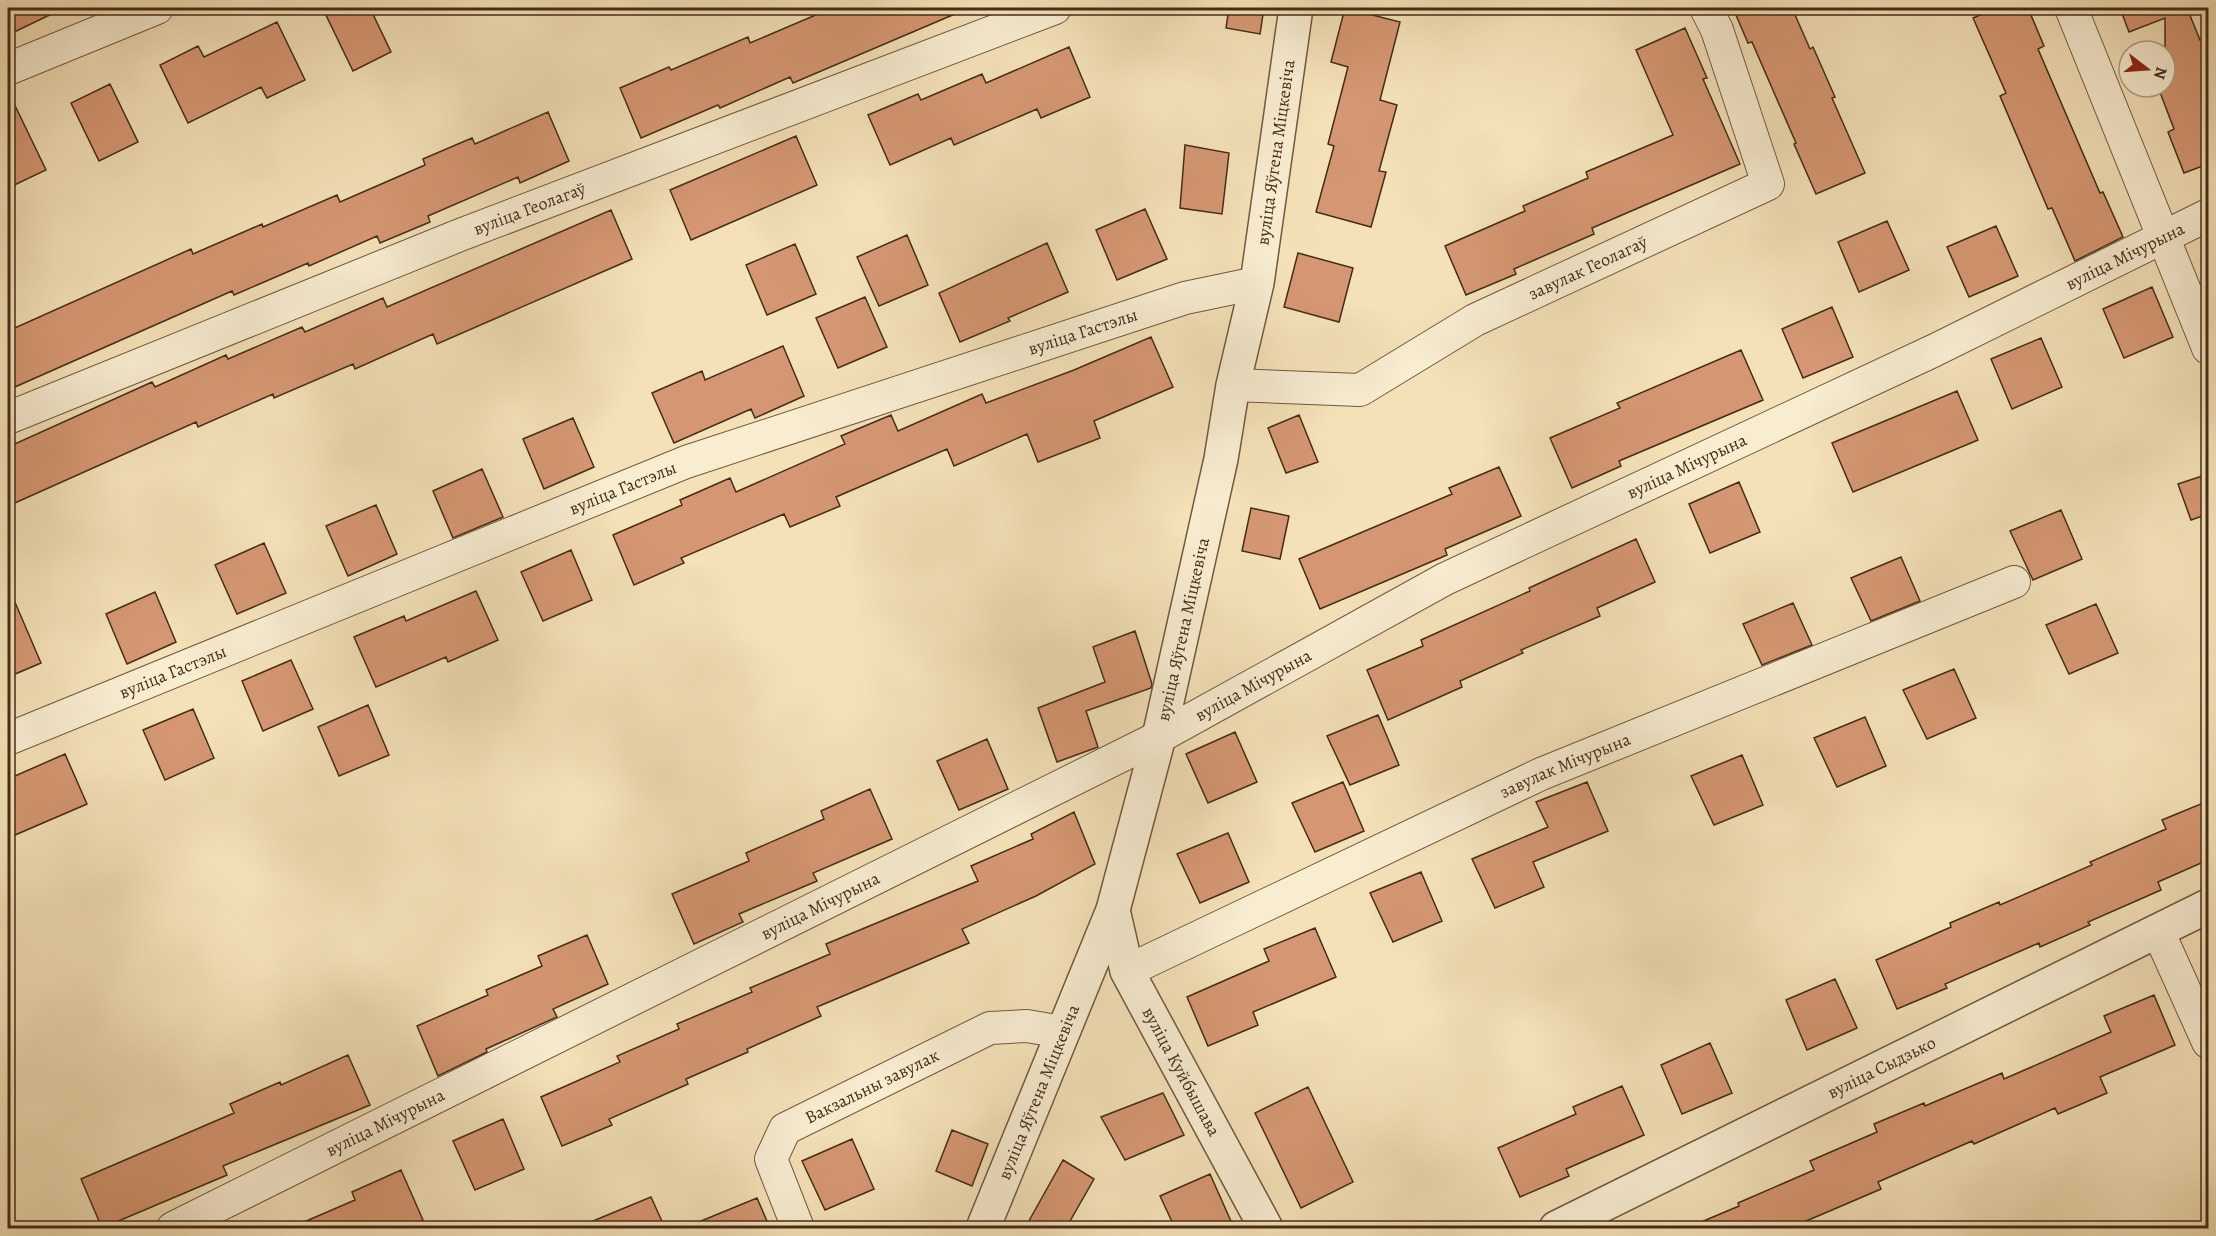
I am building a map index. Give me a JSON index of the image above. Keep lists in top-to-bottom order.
{
  "streets": {
    "street": [
      "вуліца Яўгена Міцкевіча",
      "вуліца Геолагаў",
      "вуліца Мічурына",
      "завулак Геолагаў",
      "вуліца Гастэлы",
      "завулак Мічурына",
      "вуліца Сыдзько",
      "вуліца Куйбышава",
      "Вакзальны завулак"
    ]
  },
  "crossings": [
    ["вуліца Яўгена Міцкевіча", "вуліца Мічурына"],
    ["вуліца Яўгена Міцкевіча", "завулак Геолагаў"],
    ["вуліца Яўгена Міцкевіча", "вуліца Гастэлы"],
    ["вуліца Яўгена Міцкевіча", "вуліца Куйбышава"],
    ["вуліца Яўгена Міцкевіча", "Вакзальны завулак"],
    ["завулак Мічурына", "вуліца Куйбышава"]
  ],
  "north": "right"
}
